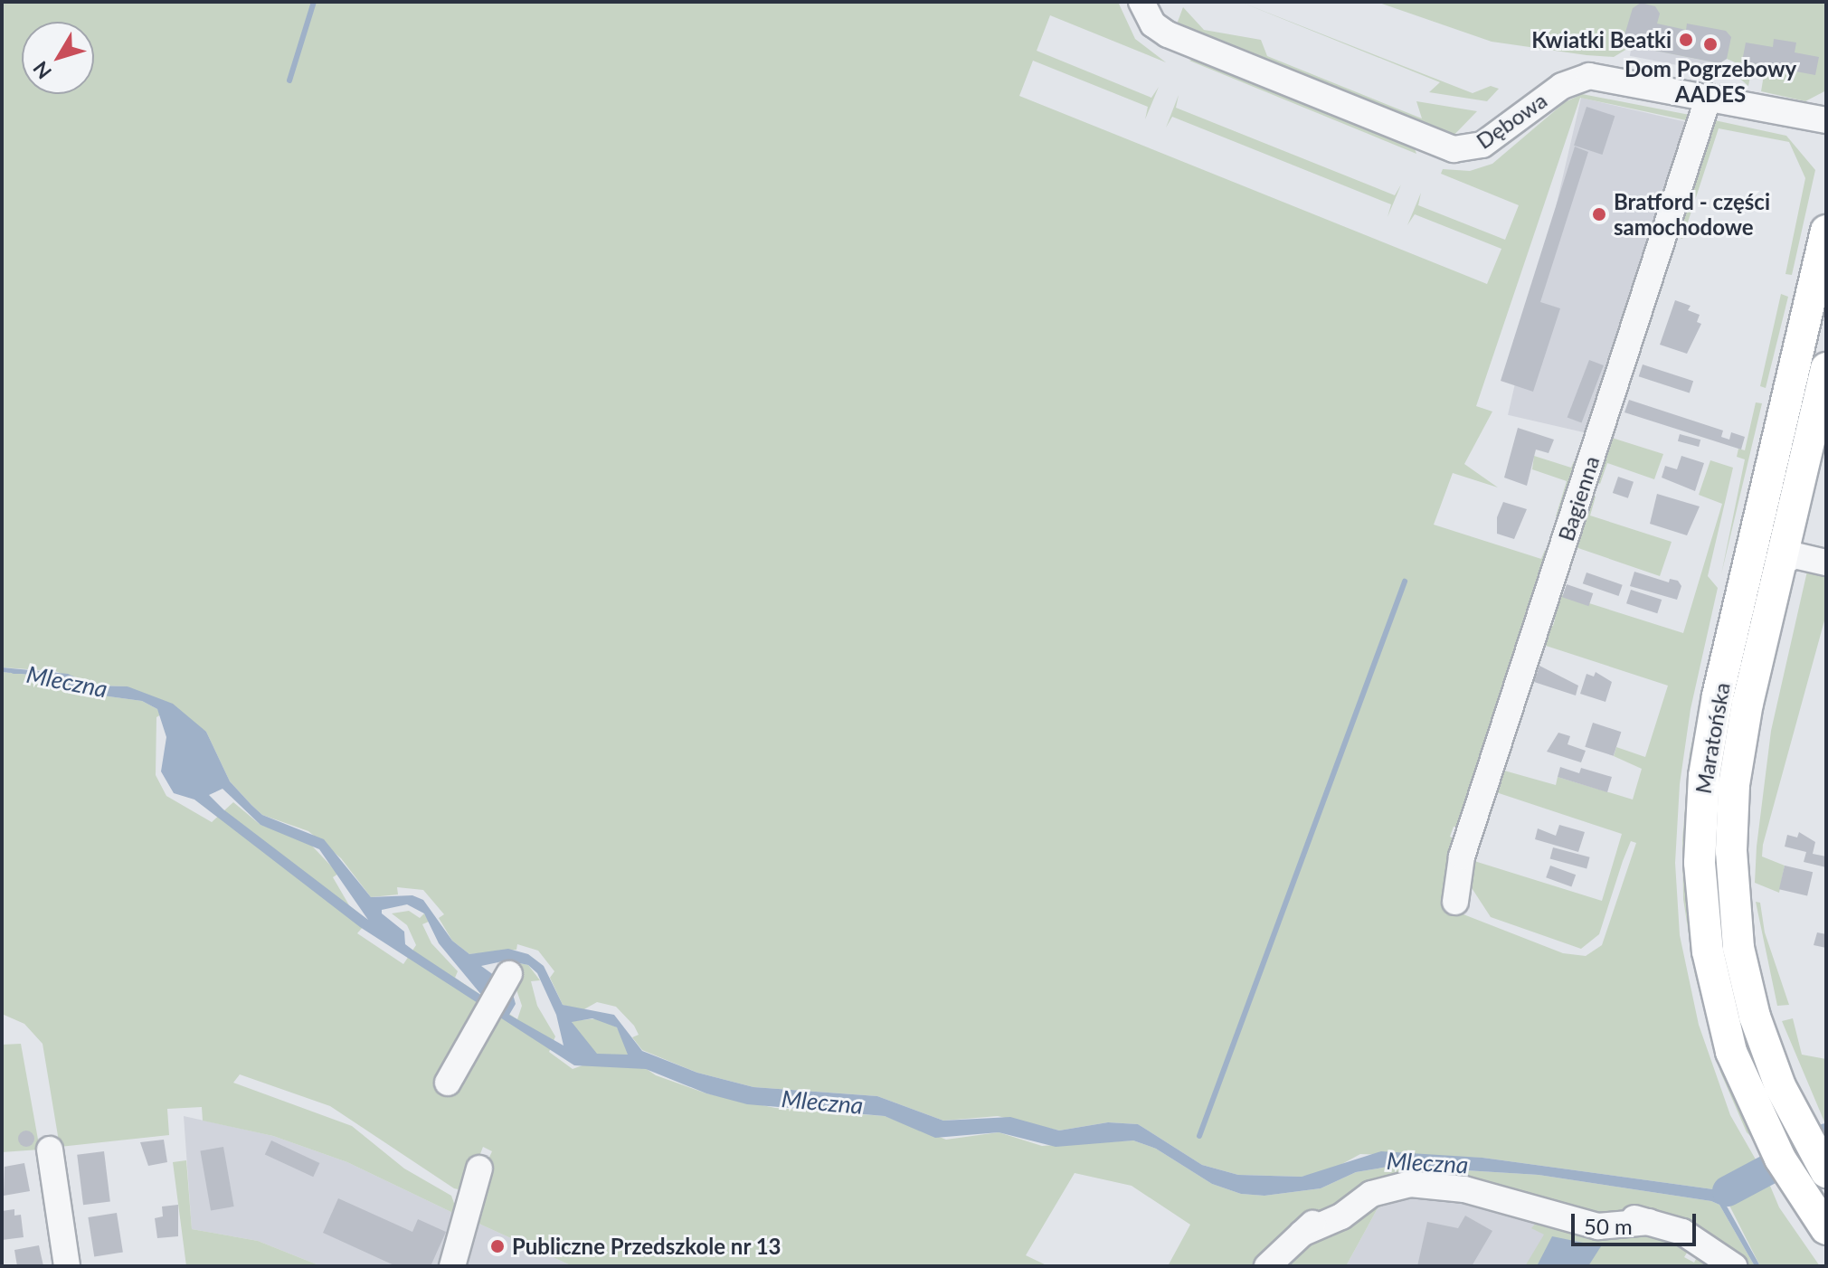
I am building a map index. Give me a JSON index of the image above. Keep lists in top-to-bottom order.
{
  "streets": {
    "main road": ["Maratońska"],
    "street": ["Dębowa", "Bagienna"]
  },
  "crossings": [
    ["Dębowa", "Bagienna"]
  ],
  "water": ["Mleczna"],
  "places": [
    "Kwiatki Beatki",
    "Dom Pogrzebowy AADES",
    "Bratford - części samochodowe",
    "Publiczne Przedszkole nr 13"
  ],
  "scale_bar": "50 m",
  "north": "bottom left"
}
